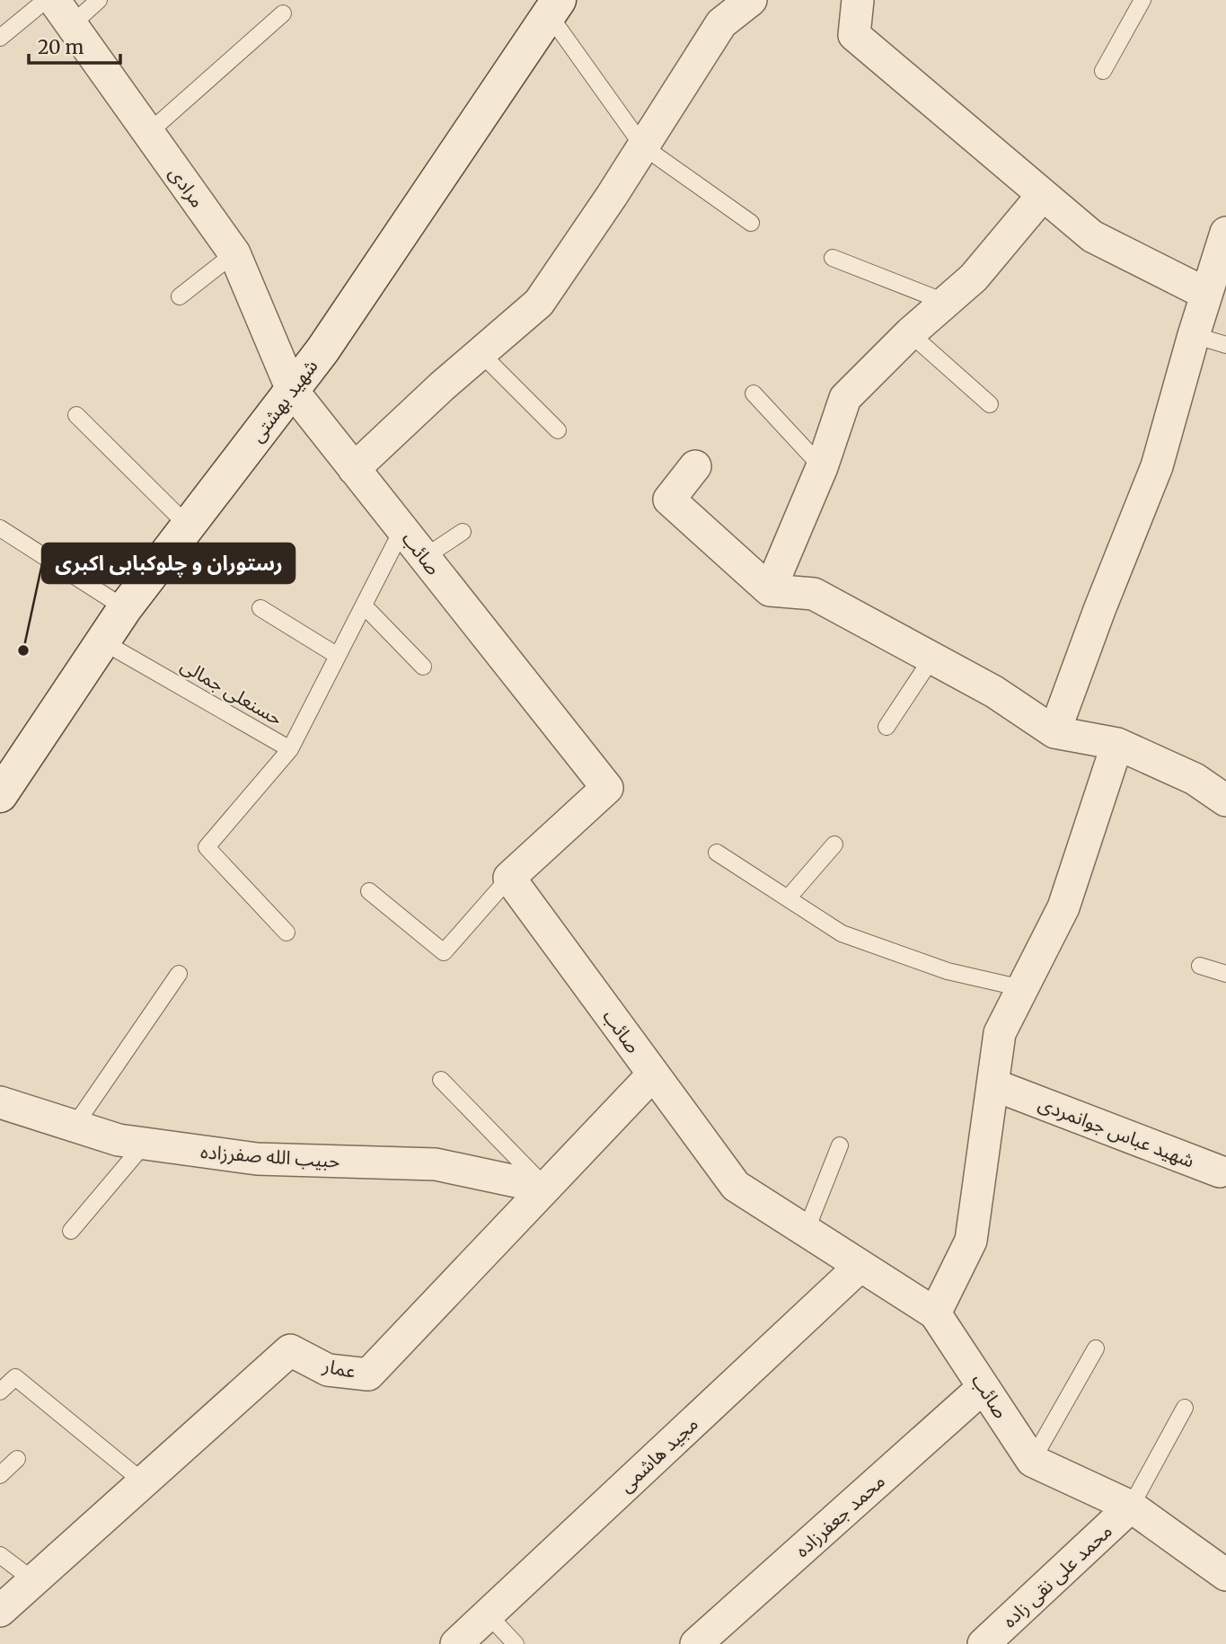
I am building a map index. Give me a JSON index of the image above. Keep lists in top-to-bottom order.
{
  "streets": {
    "street": [
      "مرادی",
      "شهید بهشتی",
      "صائب",
      "شهید عباس جوانمردی",
      "حبیب الله صفرزاده",
      "عمار",
      "مجید هاشمی",
      "محمد جعفرزاده",
      "محمد علی نقی زاده"
    ],
    "lane": ["حسنعلی جمالی"]
  },
  "crossings": [
    ["مرادی", "شهید بهشتی"],
    ["مرادی", "صائب"],
    ["شهید بهشتی", "صائب"],
    ["شهید بهشتی", "حسنعلی جمالی"],
    ["صائب", "عمار"],
    ["صائب", "مجید هاشمی"],
    ["صائب", "محمد جعفرزاده"],
    ["حبیب الله صفرزاده", "عمار"]
  ],
  "places": ["رستوران و چلوکبابی اکبری"],
  "scale_bar": "20 m"
}
